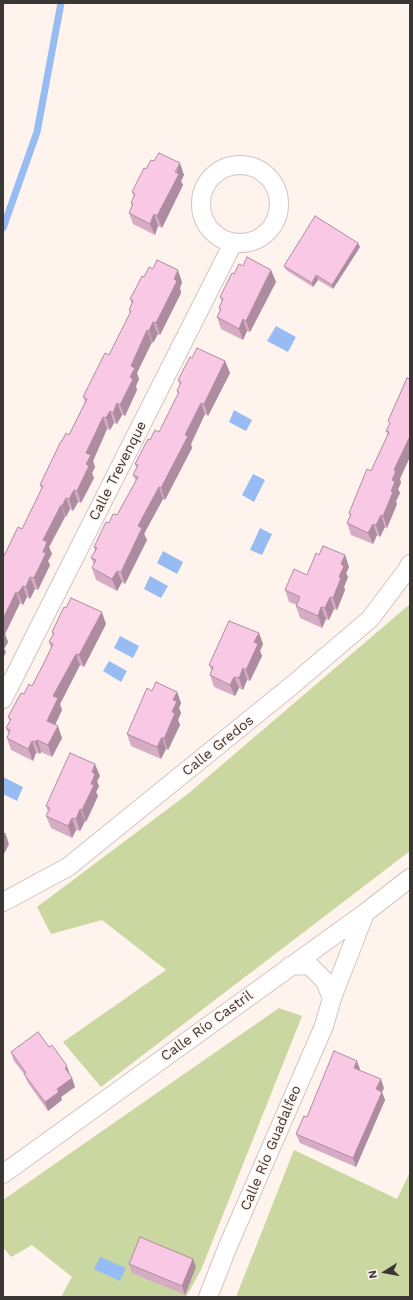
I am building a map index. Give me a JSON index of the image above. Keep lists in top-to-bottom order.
{
  "streets": {
    "street": [
      "Calle Trevenque",
      "Calle Gredos",
      "Calle Río Castril",
      "Calle Río Guadalfeo"
    ]
  },
  "crossings": [
    ["Calle Río Castril", "Calle Río Guadalfeo"]
  ],
  "north": "left"
}
